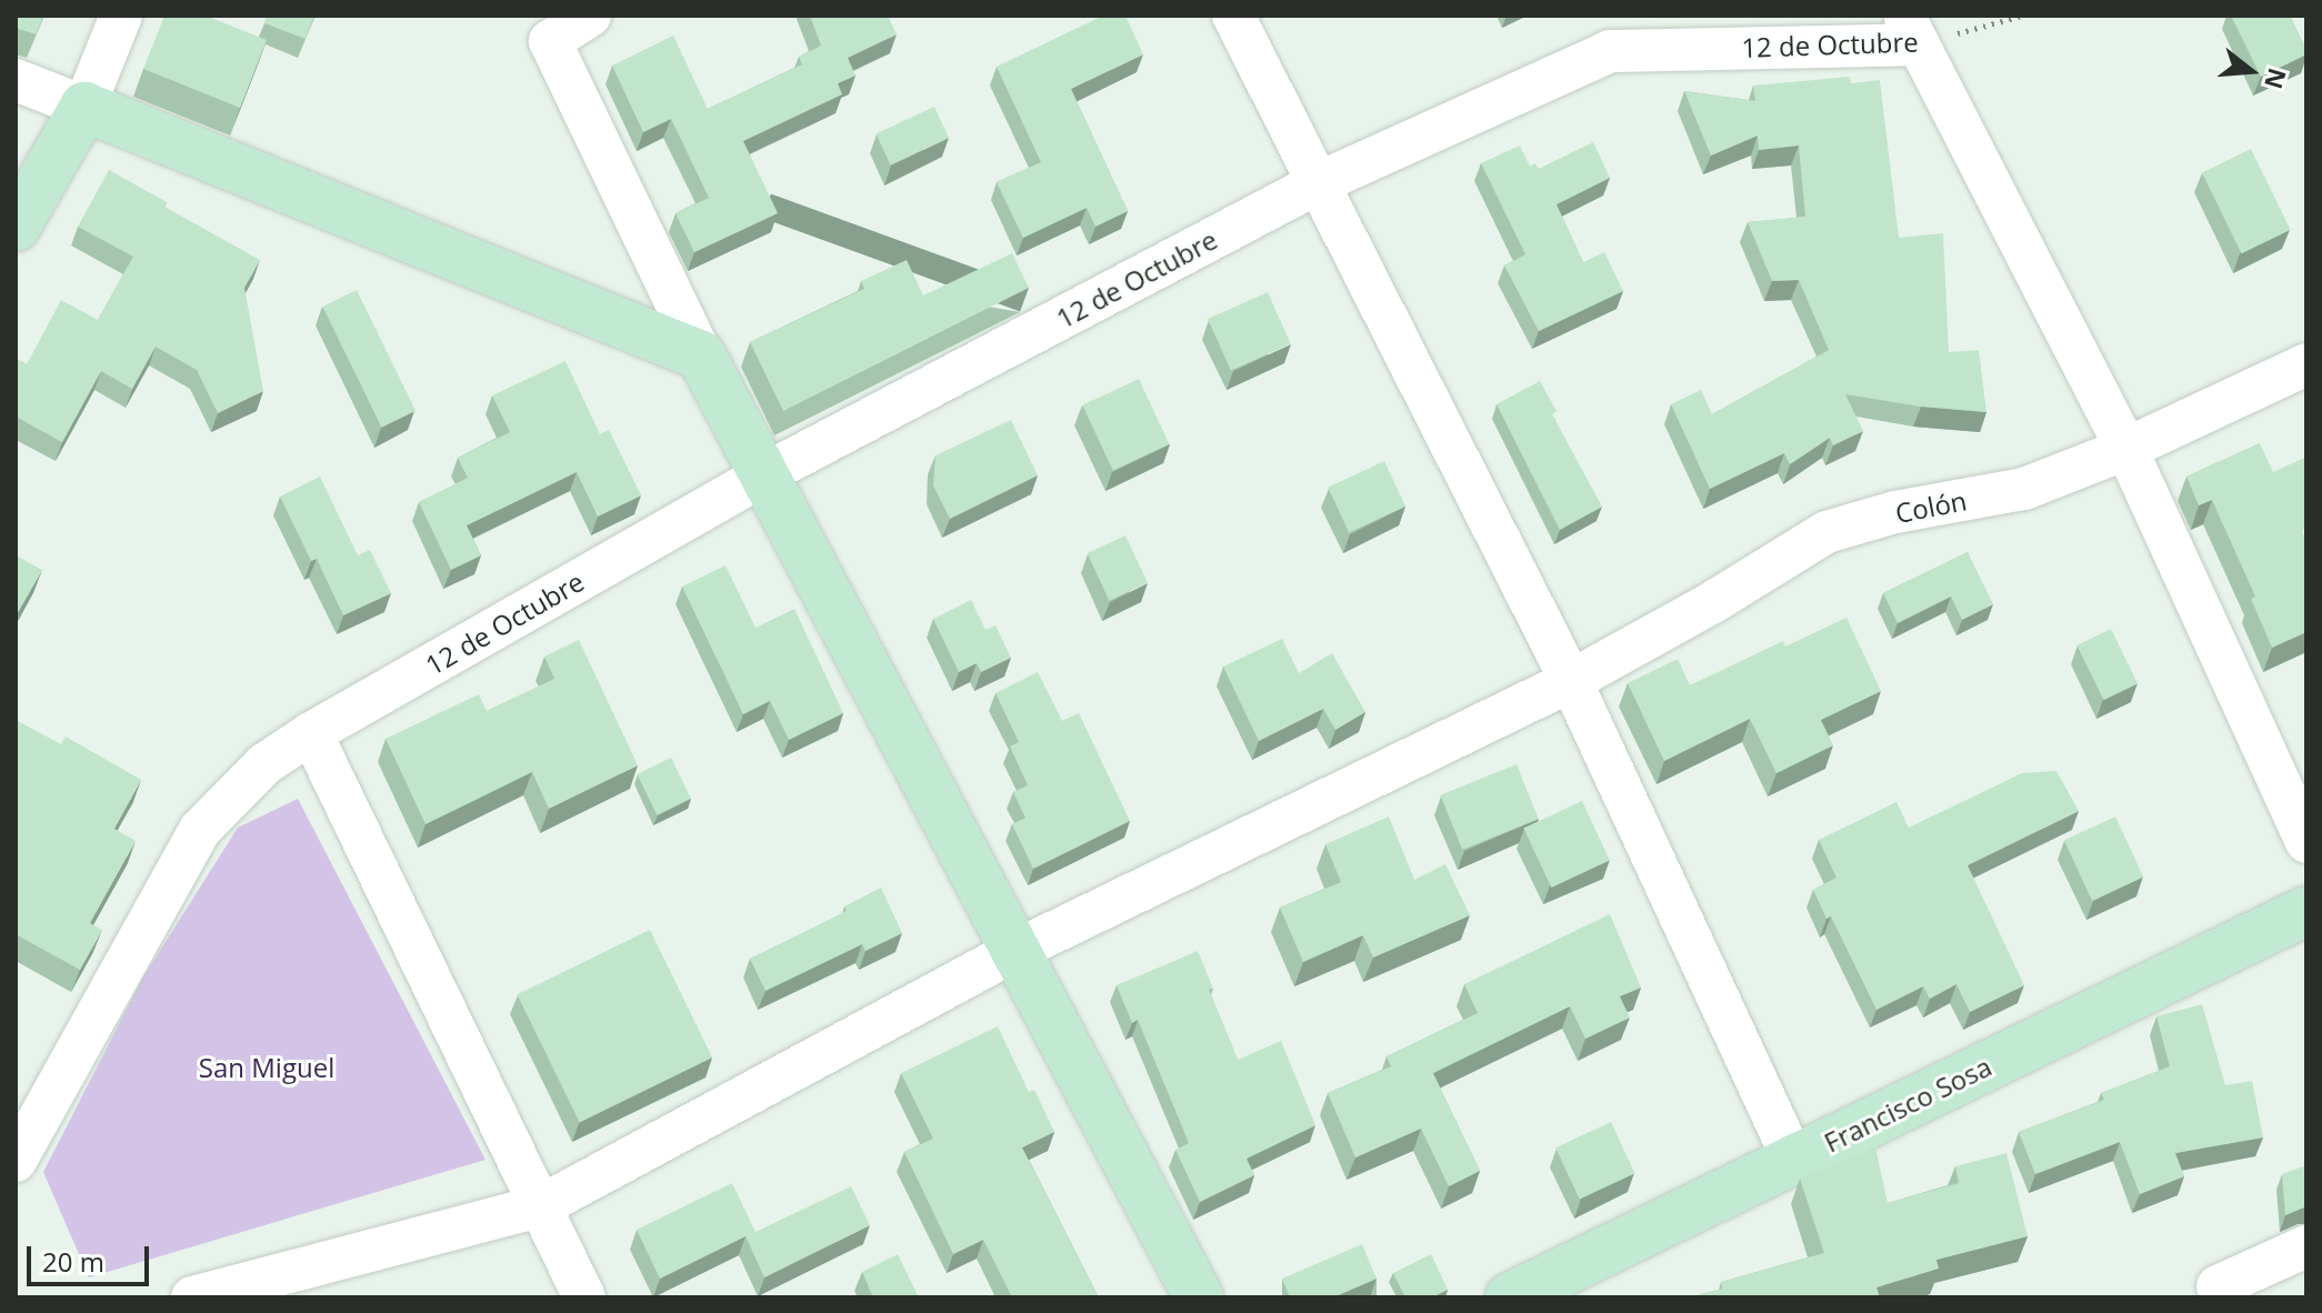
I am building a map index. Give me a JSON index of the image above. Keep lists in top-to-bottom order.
{
  "streets": {
    "street": ["12 de Octubre", "Colón", "Francisco Sosa"]
  },
  "parks": ["San Miguel"],
  "scale_bar": "20 m",
  "north": "right"
}
